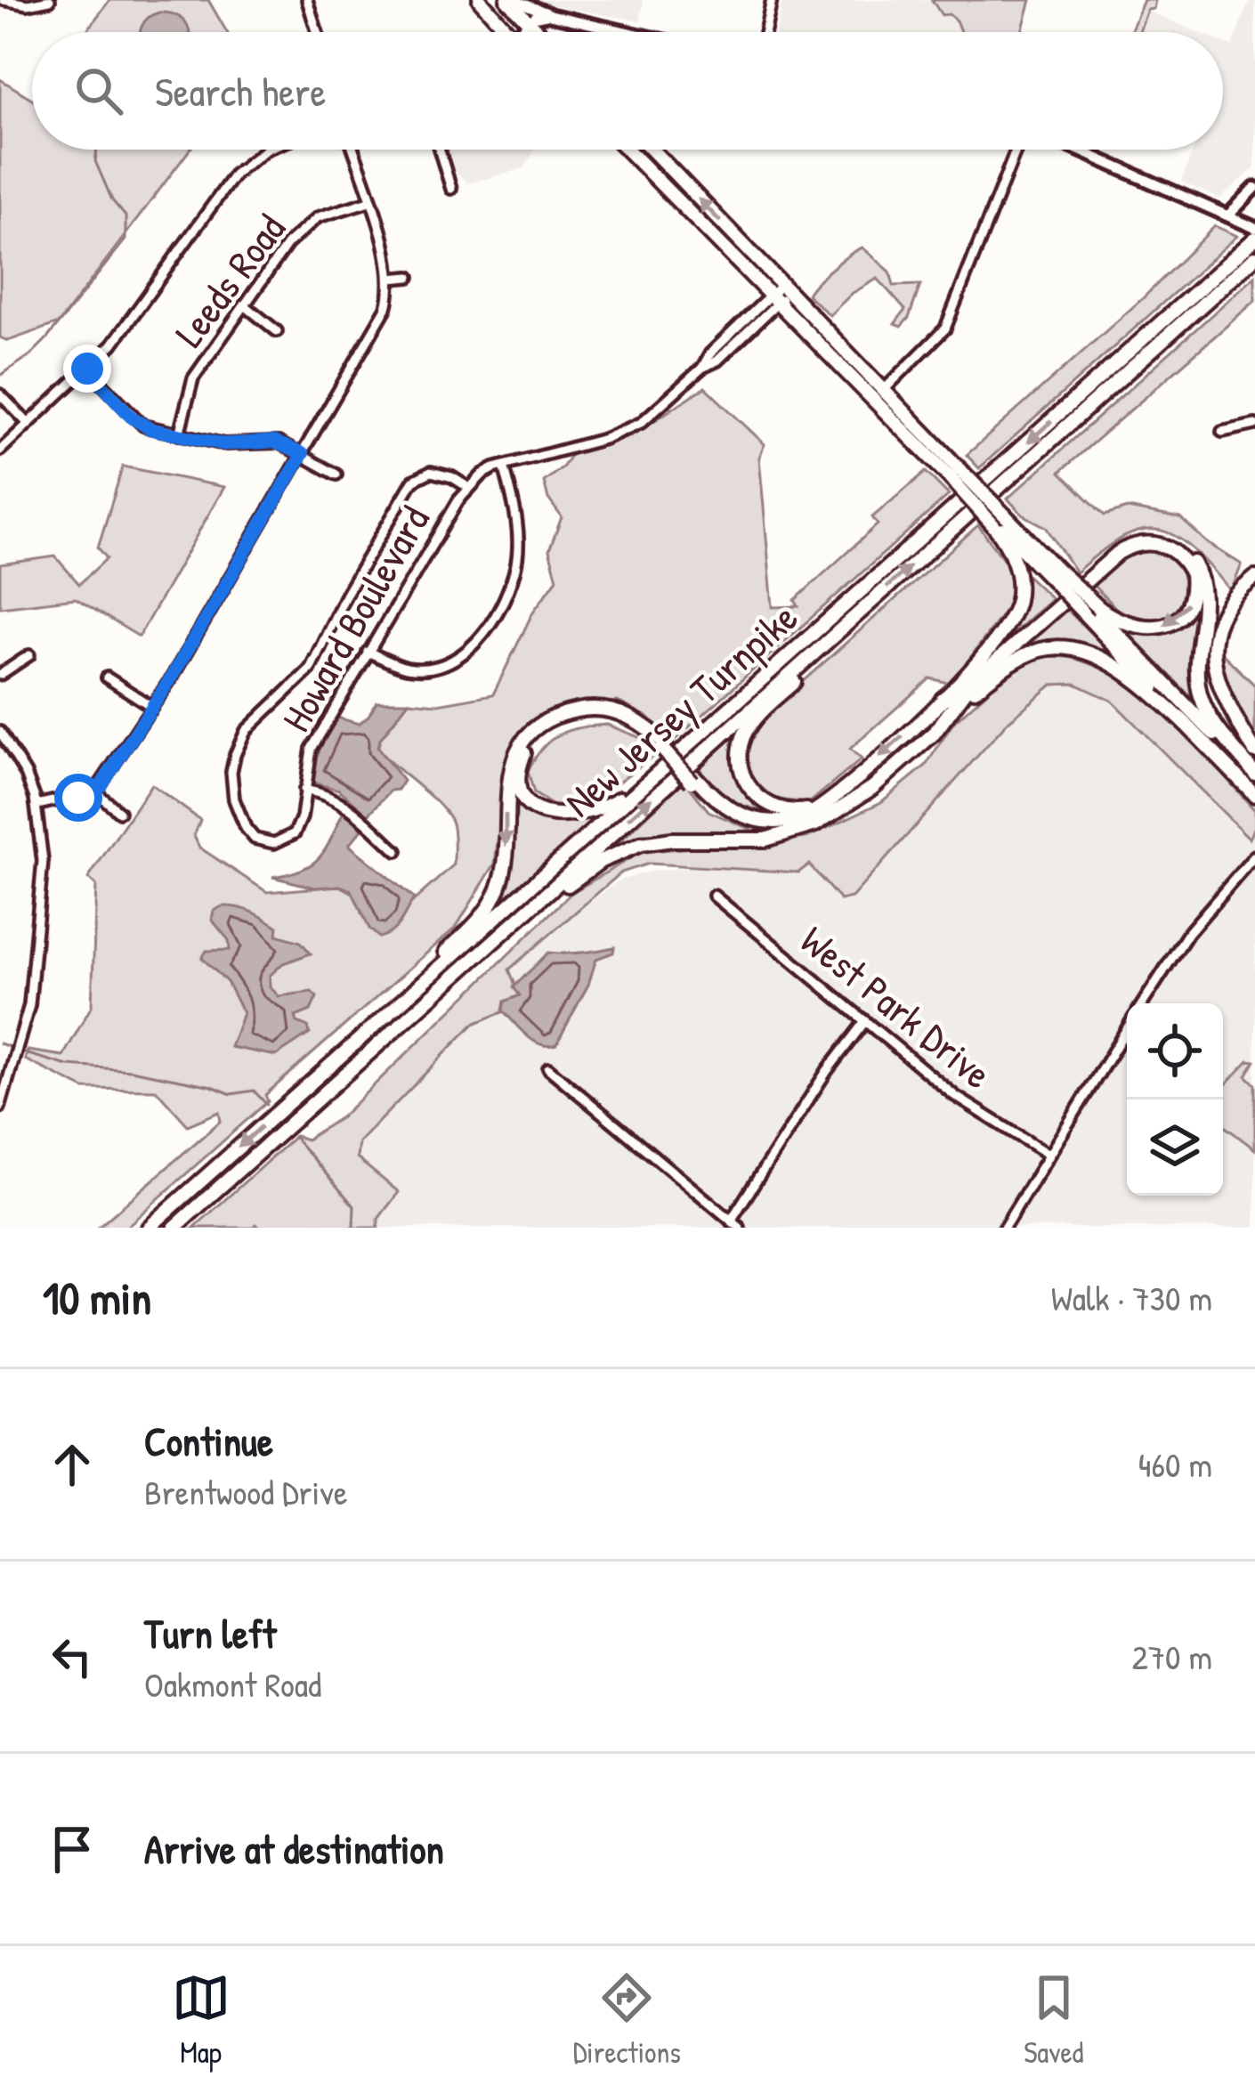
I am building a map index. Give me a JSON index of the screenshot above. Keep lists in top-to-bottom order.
{
  "streets": {
    "highway": ["New Jersey Turnpike"],
    "street": ["Leeds Road", "Howard Boulevard", "West Park Drive"]
  },
  "page": {
    "search": "Search here",
    "heading": ["10 min", "Walk · 730 m"],
    "list": [
      ["Continue", "Brentwood Drive", "460 m"],
      ["Turn left", "Oakmont Road", "270 m"],
      "Arrive at destination"
    ],
    "nav": ["Map", "Directions", "Saved"]
  }
}
